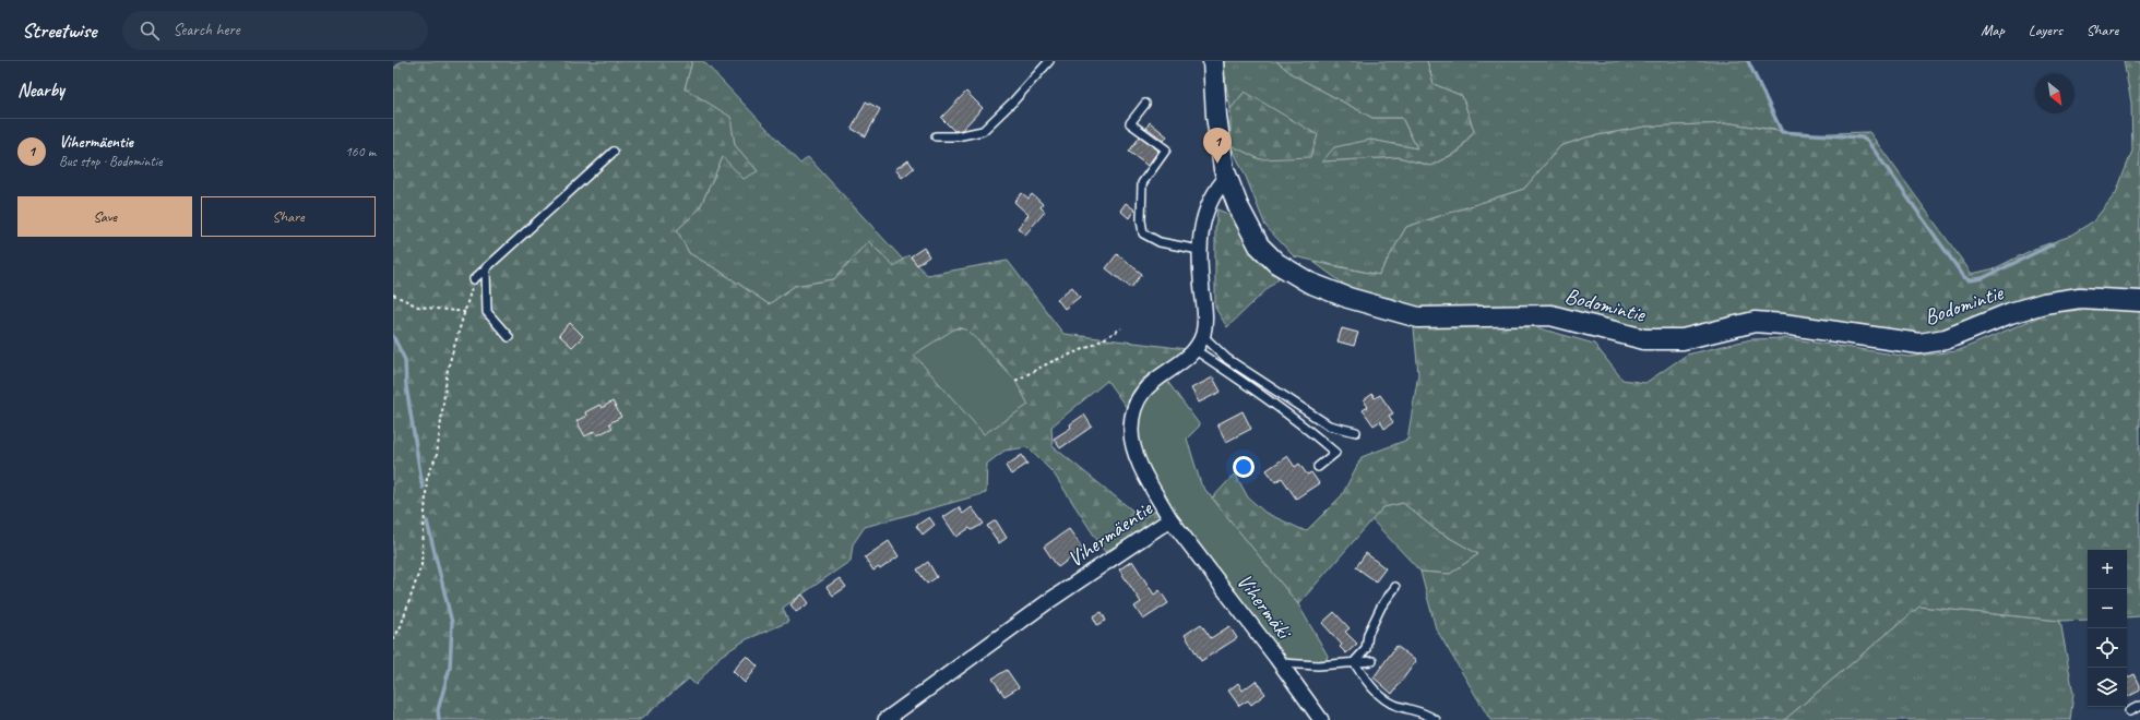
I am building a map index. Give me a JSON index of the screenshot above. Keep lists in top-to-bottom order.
{
  "streets": {
    "street": ["Bodomintie", "Vihermäentie", "Vihermäki"]
  },
  "crossings": [
    ["Vihermäentie", "Vihermäki"]
  ],
  "north": "bottom right",
  "page": {
    "header": "Streetwise",
    "search": "Search here",
    "nav": ["Map", "Layers", "Share"],
    "heading": "Nearby",
    "list": [
      {
        "mark": "1",
        "name": "Vihermäentie",
        "note": "Bus stop · Bodomintie",
        "value": "160 m"
      }
    ],
    "pins": "1",
    "buttons": ["Save", "Share"],
    "map_buttons": ["+", "−"]
  }
}
